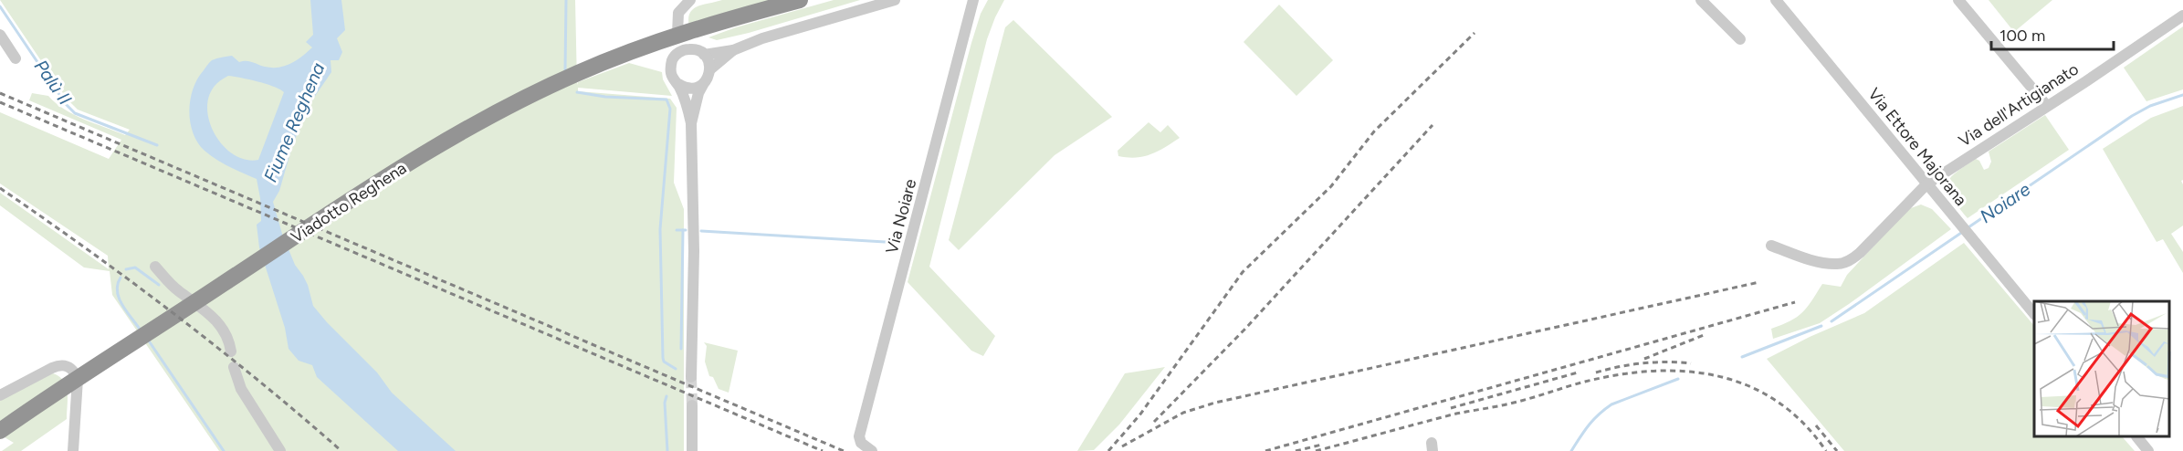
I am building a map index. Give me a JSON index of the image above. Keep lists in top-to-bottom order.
{
  "streets": {
    "highway": ["Viadotto Reghena"],
    "street": ["Via dell'Artigianato", "Via Ettore Majorana", "Via Noiare"]
  },
  "crossings": [
    ["Via dell'Artigianato", "Via Ettore Majorana"]
  ],
  "water": ["Palù II", "Fiume Reghena", "Noiare"],
  "scale_bar": "100 m"
}
